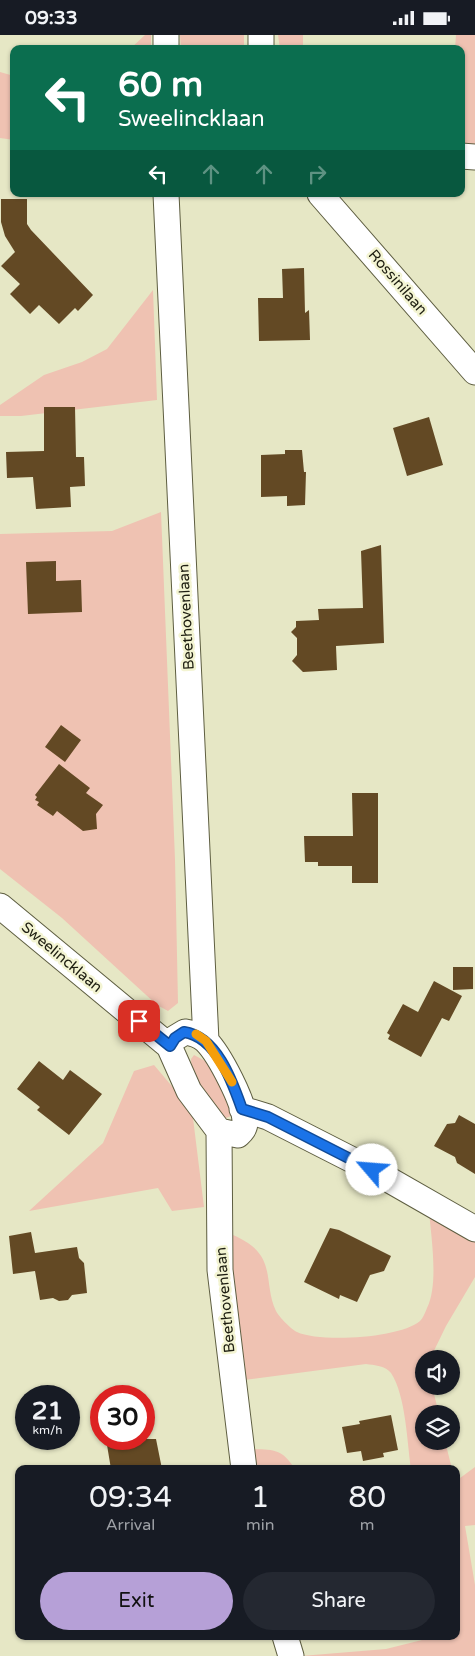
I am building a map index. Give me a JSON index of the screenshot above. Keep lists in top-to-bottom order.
{
  "streets": {
    "street": ["Rossinilaan", "Beethovenlaan", "Sweelincklaan"]
  },
  "crossings": [
    ["Beethovenlaan", "Sweelincklaan"]
  ],
  "page": {
    "status": "09:33",
    "turn": ["60 m", "Sweelincklaan"],
    "speed": "21 km/h",
    "limit": "30",
    "eta": [
      "09:34",
      "Arrival",
      "1",
      "min",
      "80",
      "m"
    ],
    "buttons": ["Exit", "Share"]
  }
}
